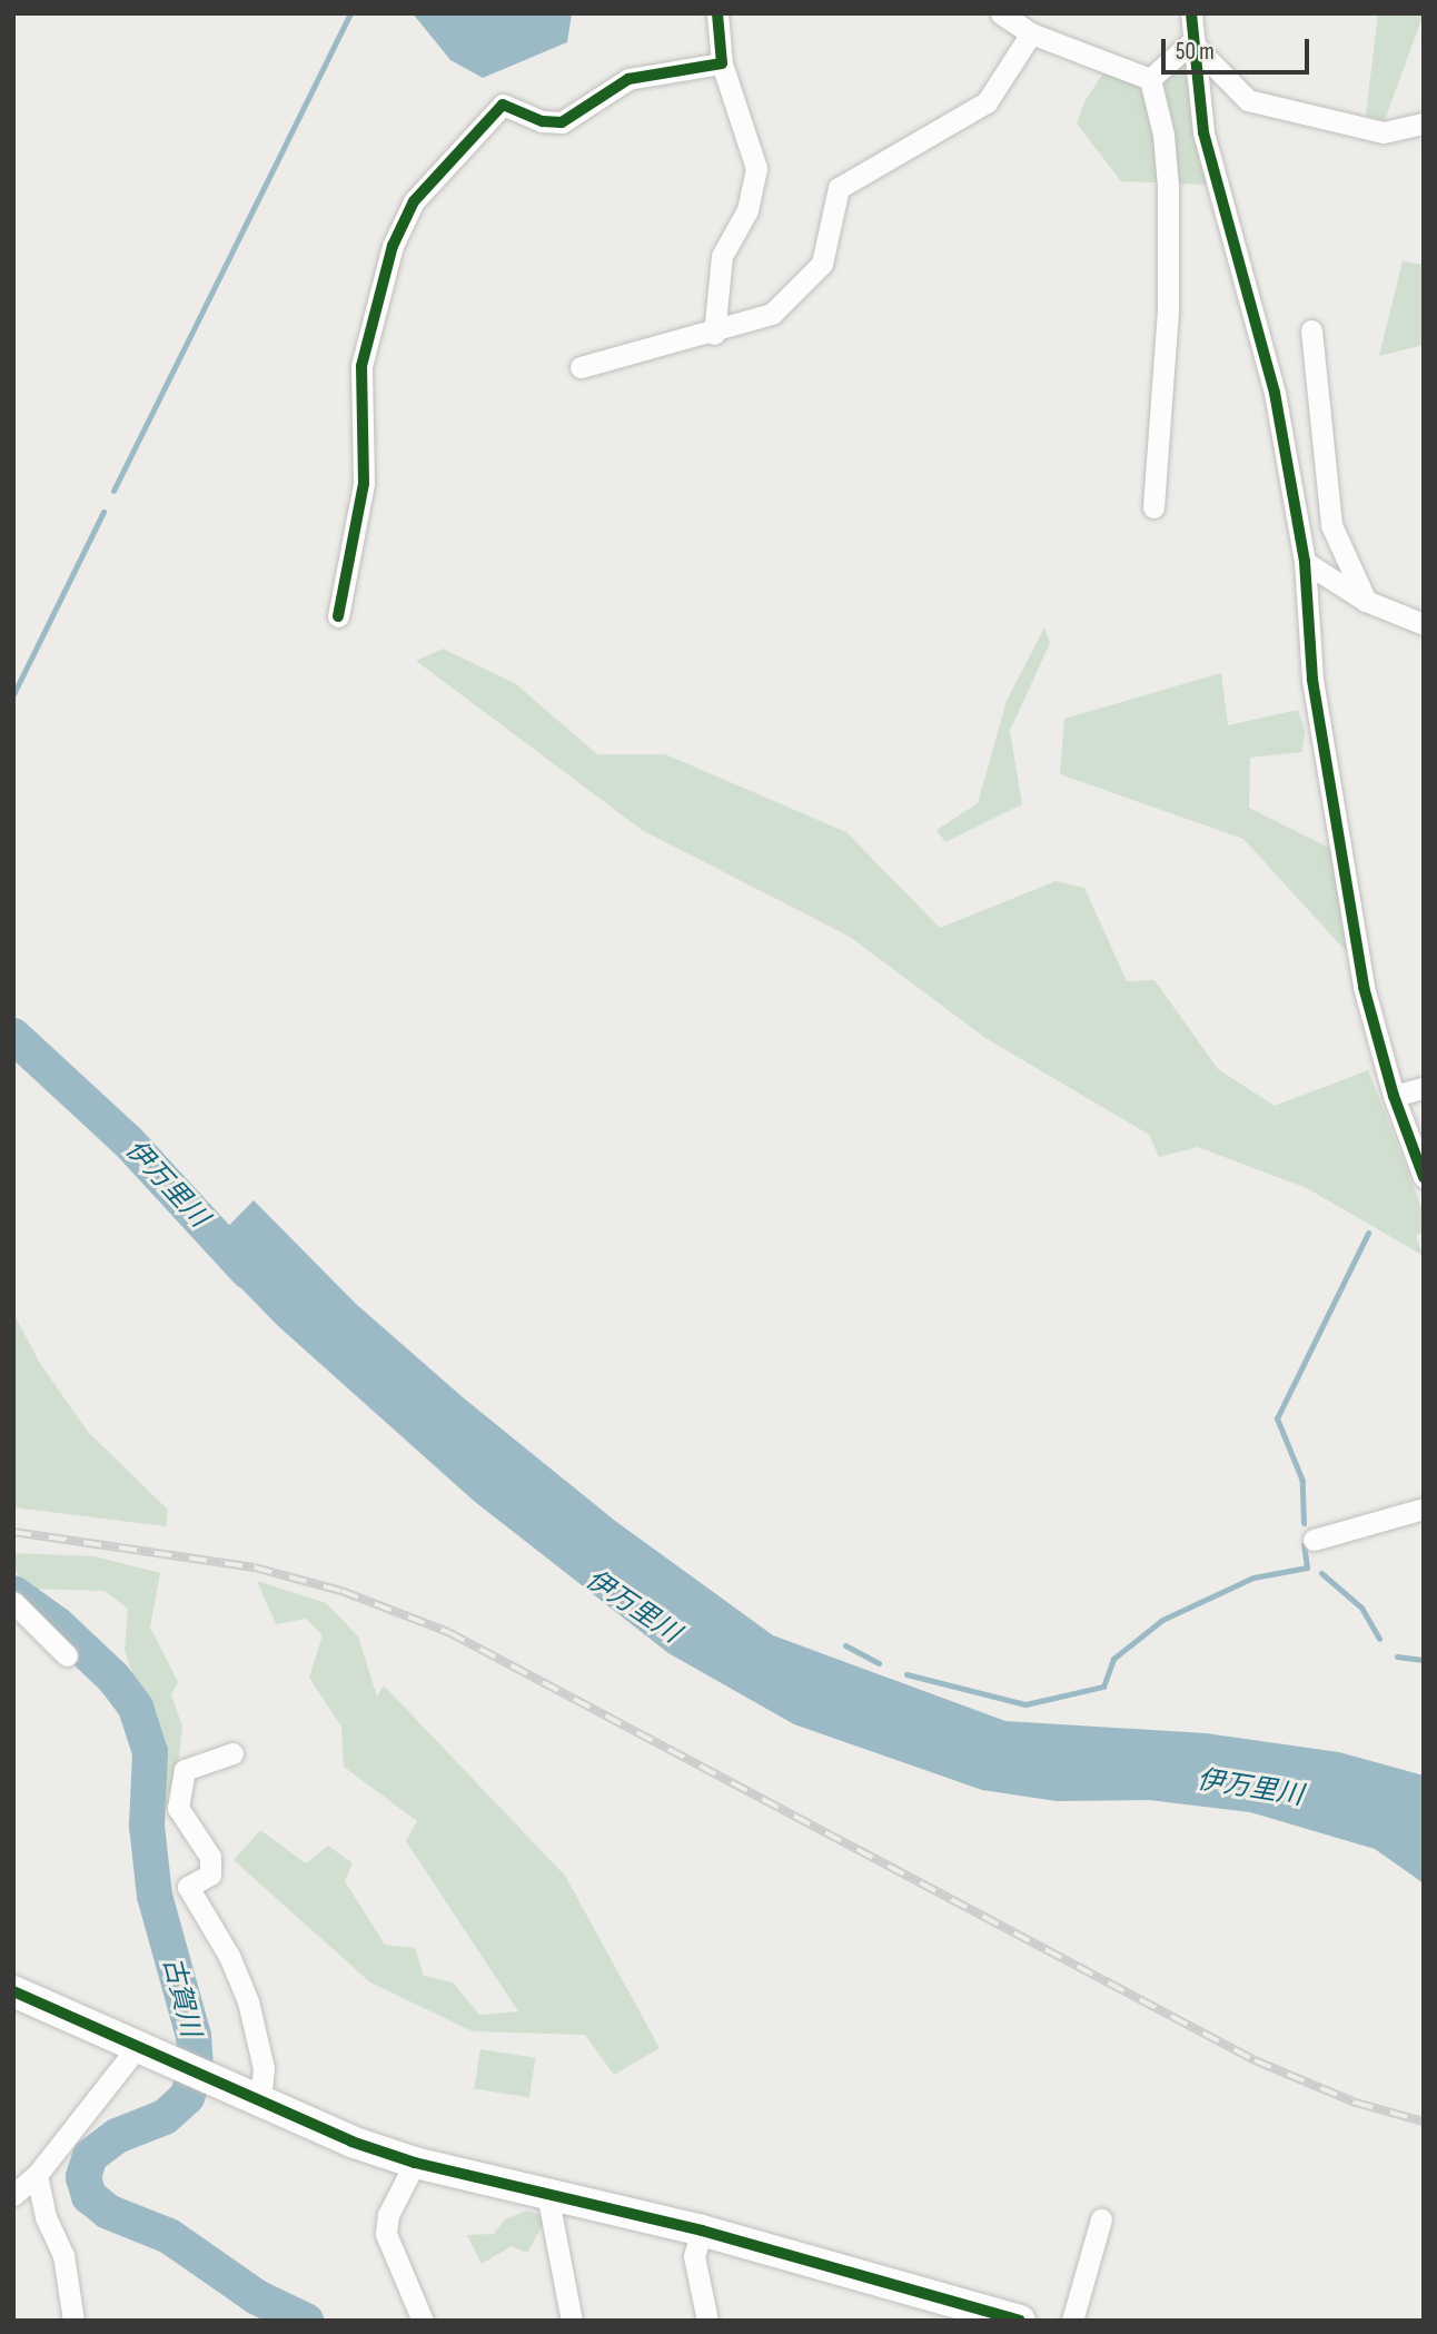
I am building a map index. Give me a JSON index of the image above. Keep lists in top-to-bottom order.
{
  "water": ["伊万里川", "古賀川"],
  "scale_bar": "50 m"
}
